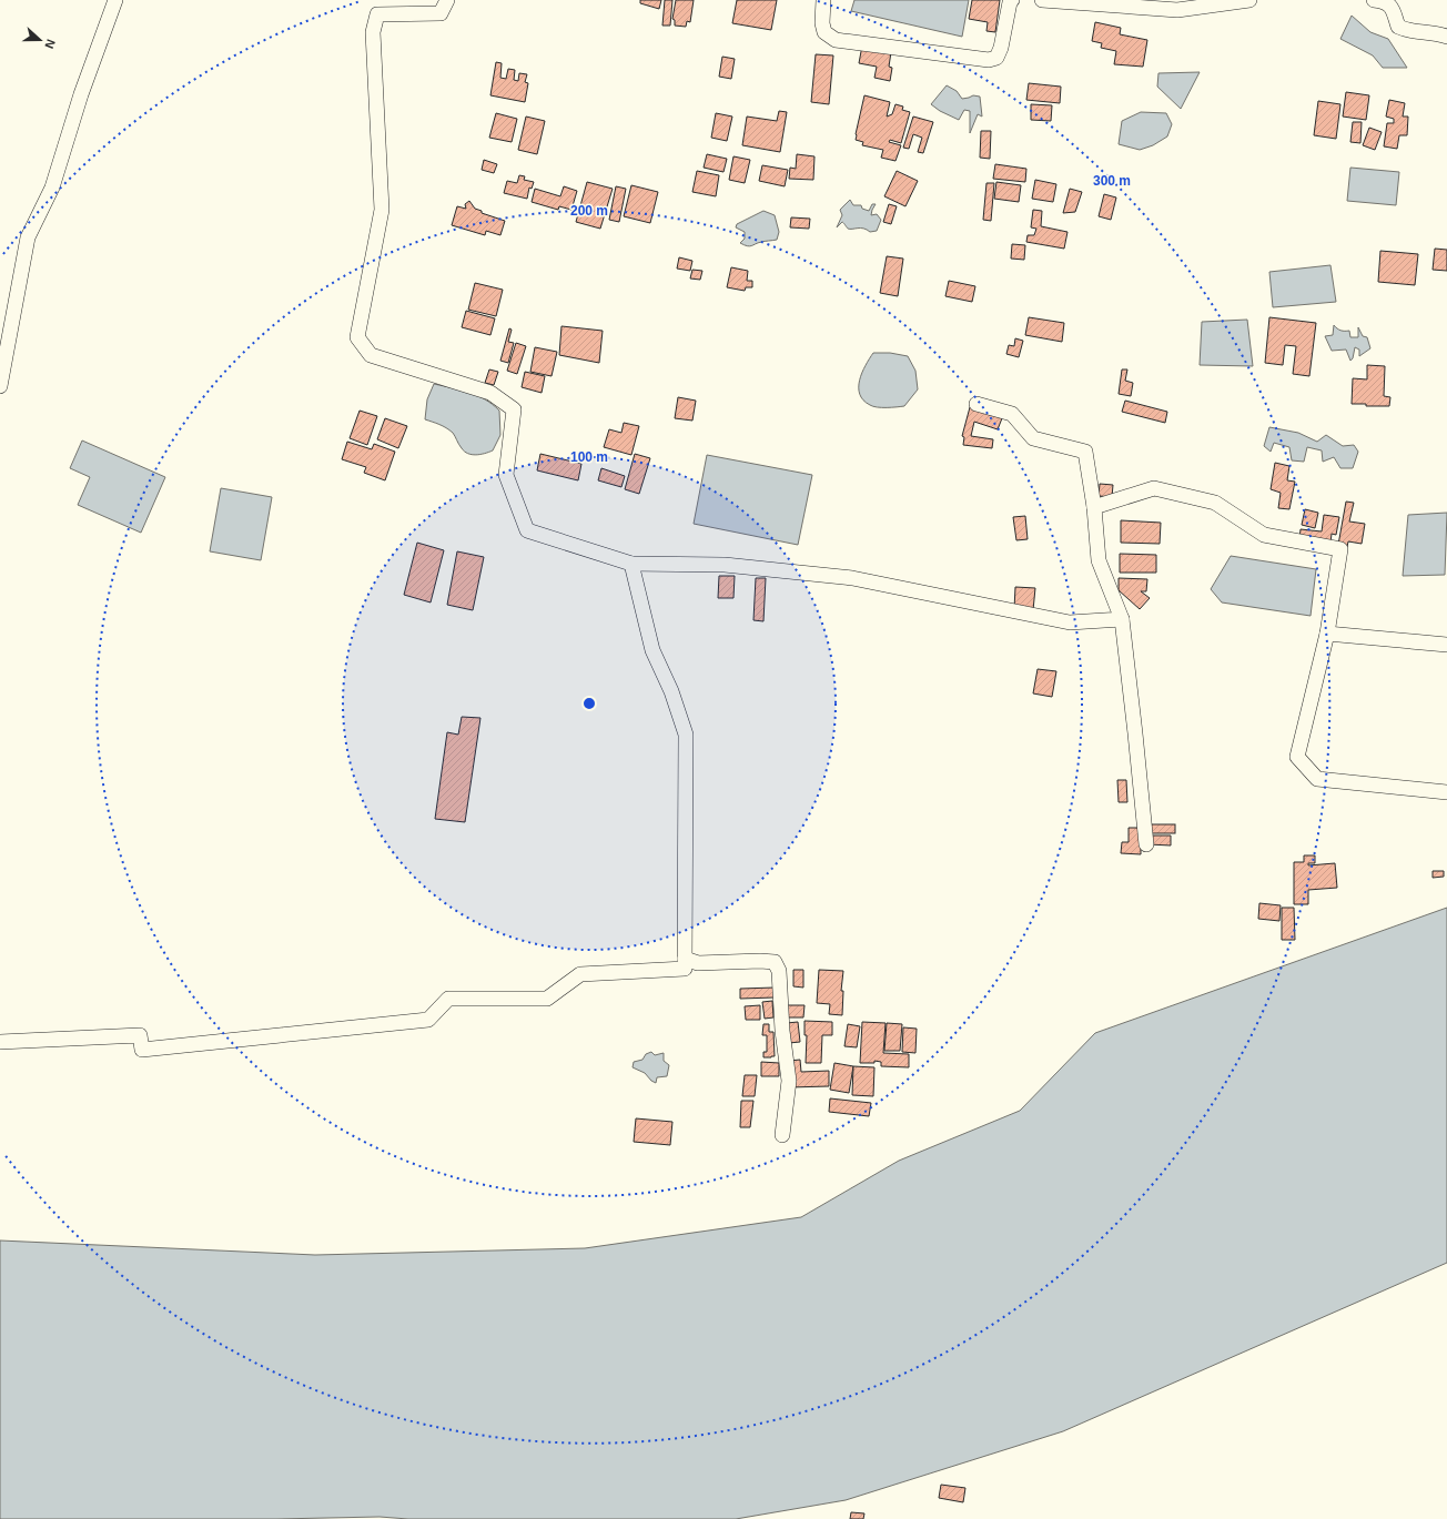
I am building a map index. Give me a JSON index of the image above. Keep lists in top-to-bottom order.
{
  "north": "right",
  "rings": ["300 m", "200 m", "100 m"]
}
